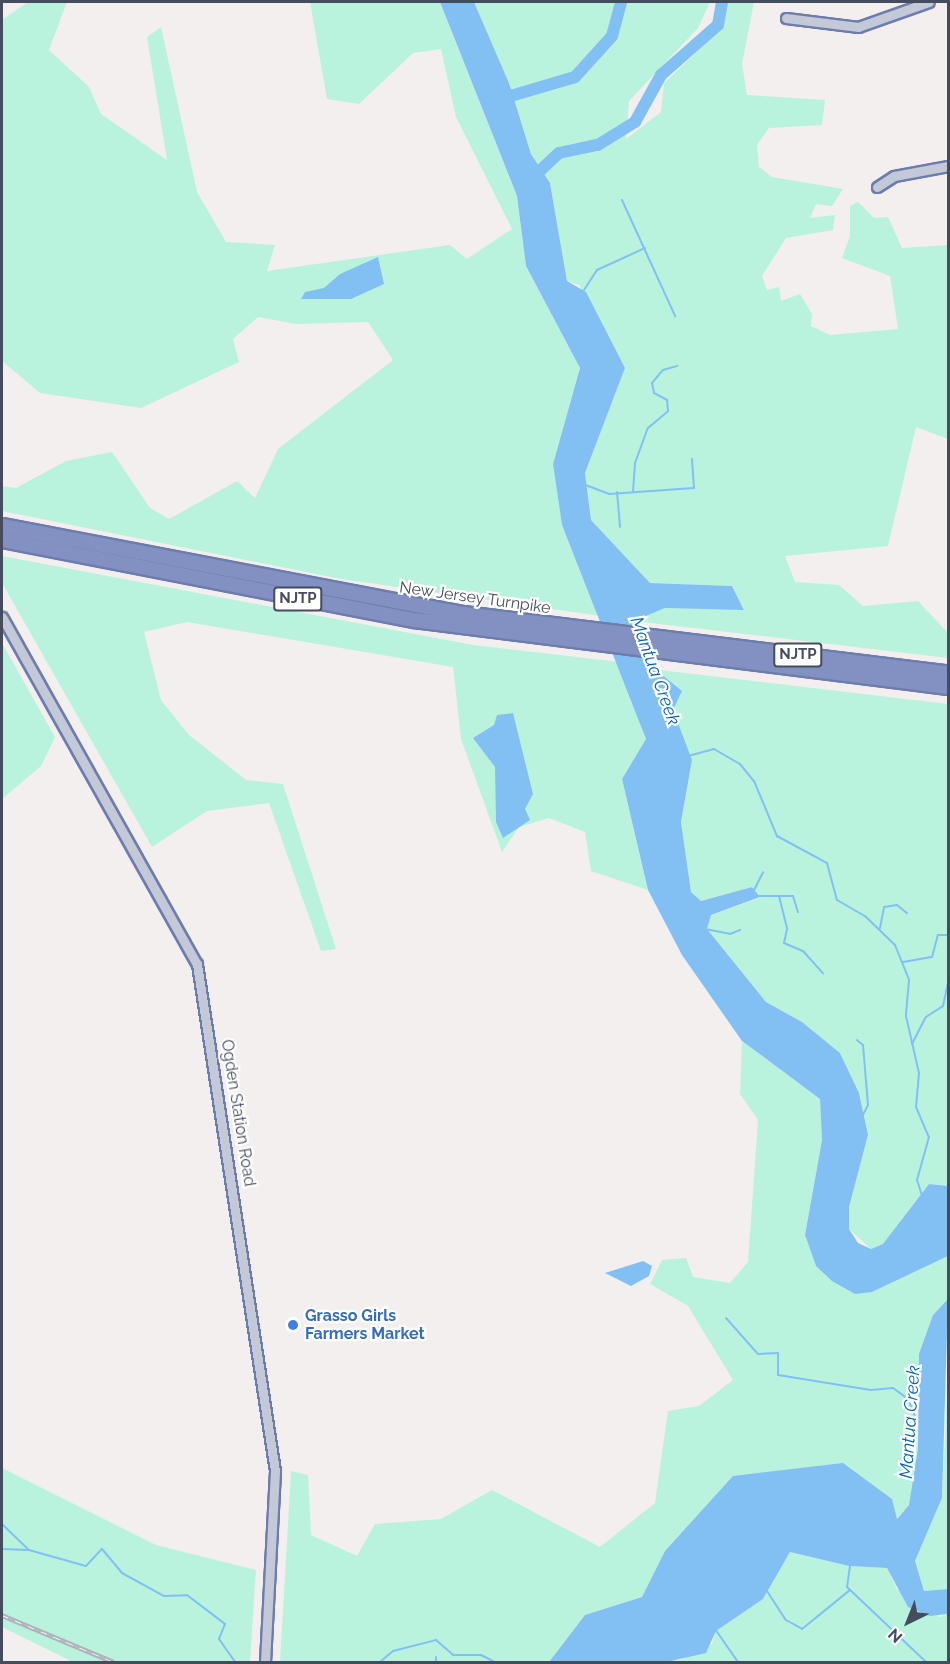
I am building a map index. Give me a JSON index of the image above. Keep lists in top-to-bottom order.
{
  "streets": {
    "highway": ["New Jersey Turnpike", "NJTP"],
    "street": ["Ogden Station Road"]
  },
  "water": ["Mantua Creek"],
  "places": ["Grasso Girls Farmers Market"],
  "north": "bottom left"
}
